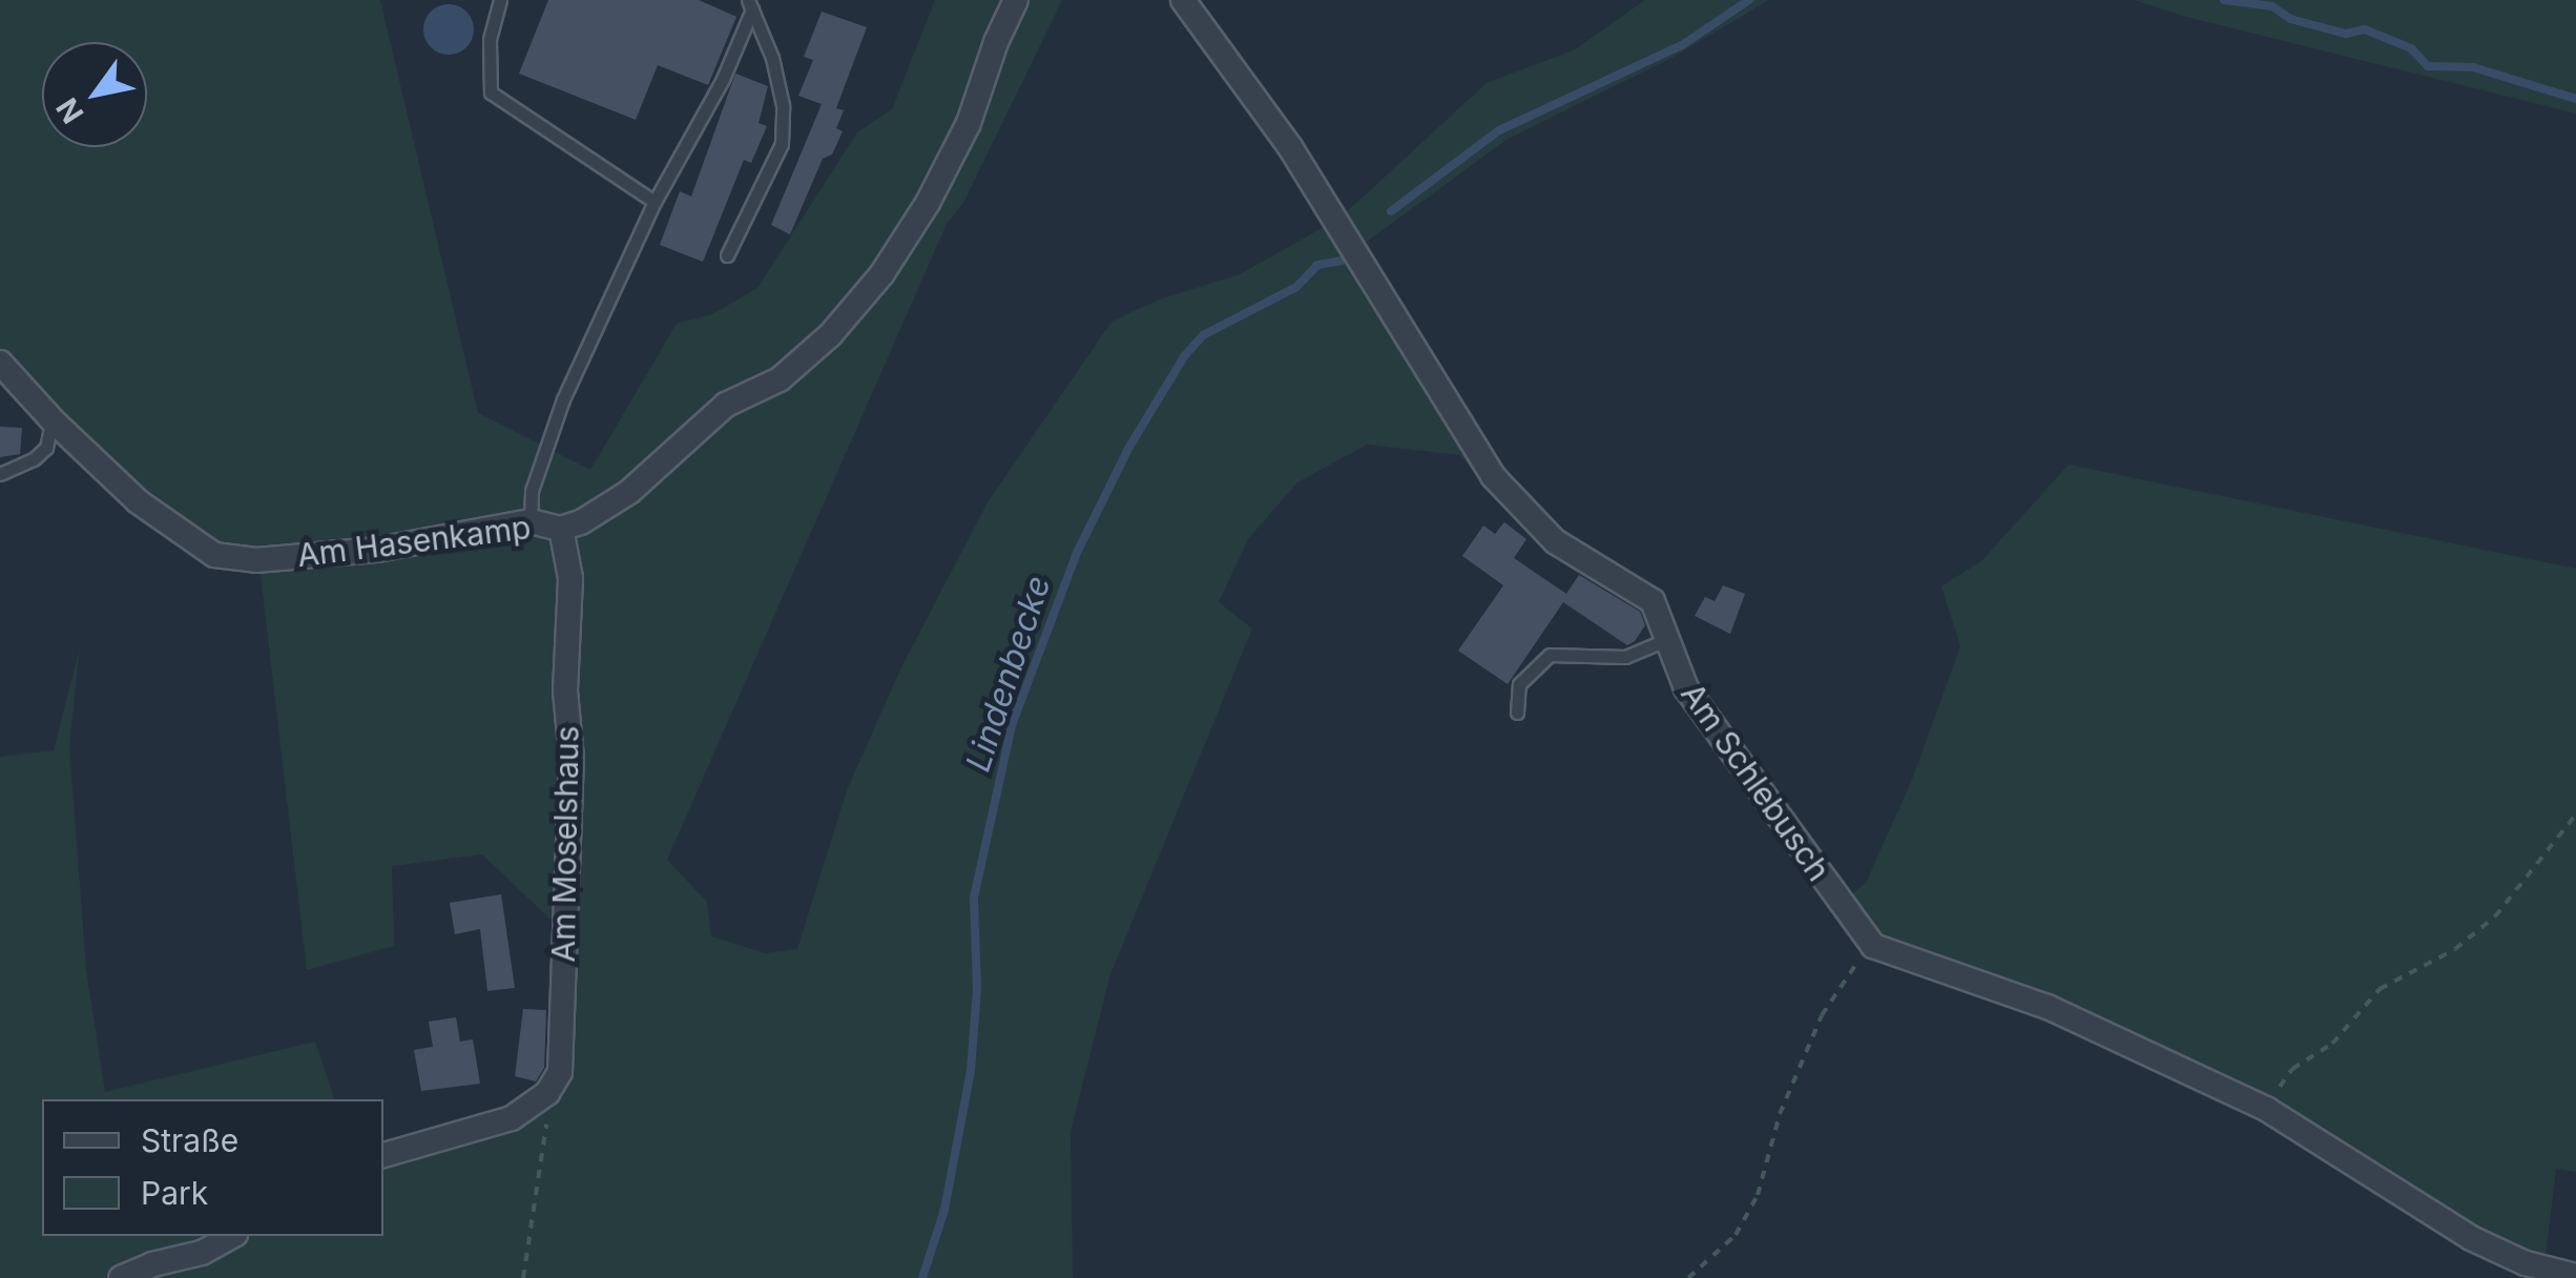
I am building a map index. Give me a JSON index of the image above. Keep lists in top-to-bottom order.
{
  "streets": {
    "street": ["Am Hasenkamp", "Am Schlebusch", "Am Moselshaus"]
  },
  "crossings": [
    ["Am Hasenkamp", "Am Moselshaus"]
  ],
  "water": ["Lindenbecke"],
  "legend": ["Straße", "Park"],
  "north": "bottom left"
}
